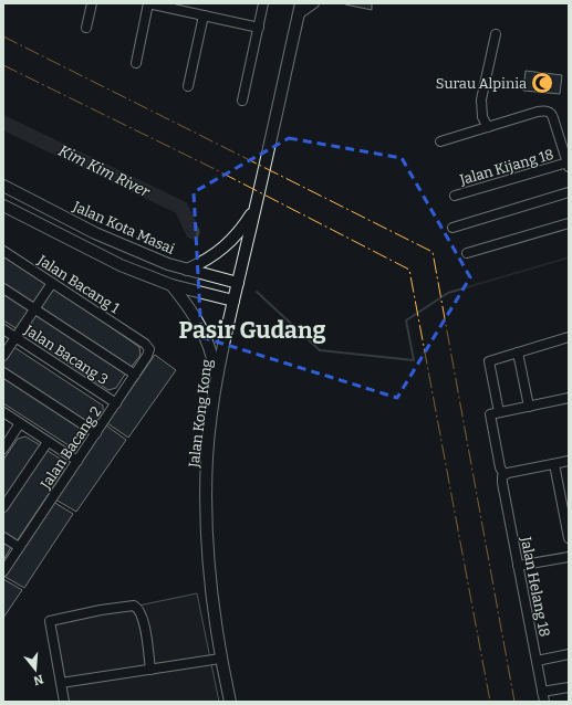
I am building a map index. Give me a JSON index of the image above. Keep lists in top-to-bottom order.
{
  "streets": {
    "main road": ["Jalan Kota Masai", "Jalan Kong Kong"],
    "street": [
      "Jalan Kijang 18",
      "Jalan Bacang 1",
      "Jalan Bacang 3",
      "Jalan Bacang 2",
      "Jalan Helang 18"
    ]
  },
  "crossings": [
    ["Jalan Kota Masai", "Jalan Kong Kong"],
    ["Jalan Bacang 1", "Jalan Bacang 2"],
    ["Jalan Bacang 3", "Jalan Bacang 2"]
  ],
  "districts": ["Pasir Gudang"],
  "water": ["Kim Kim River"],
  "places": {
    "mosque": ["Surau Alpinia"]
  },
  "north": "bottom"
}
